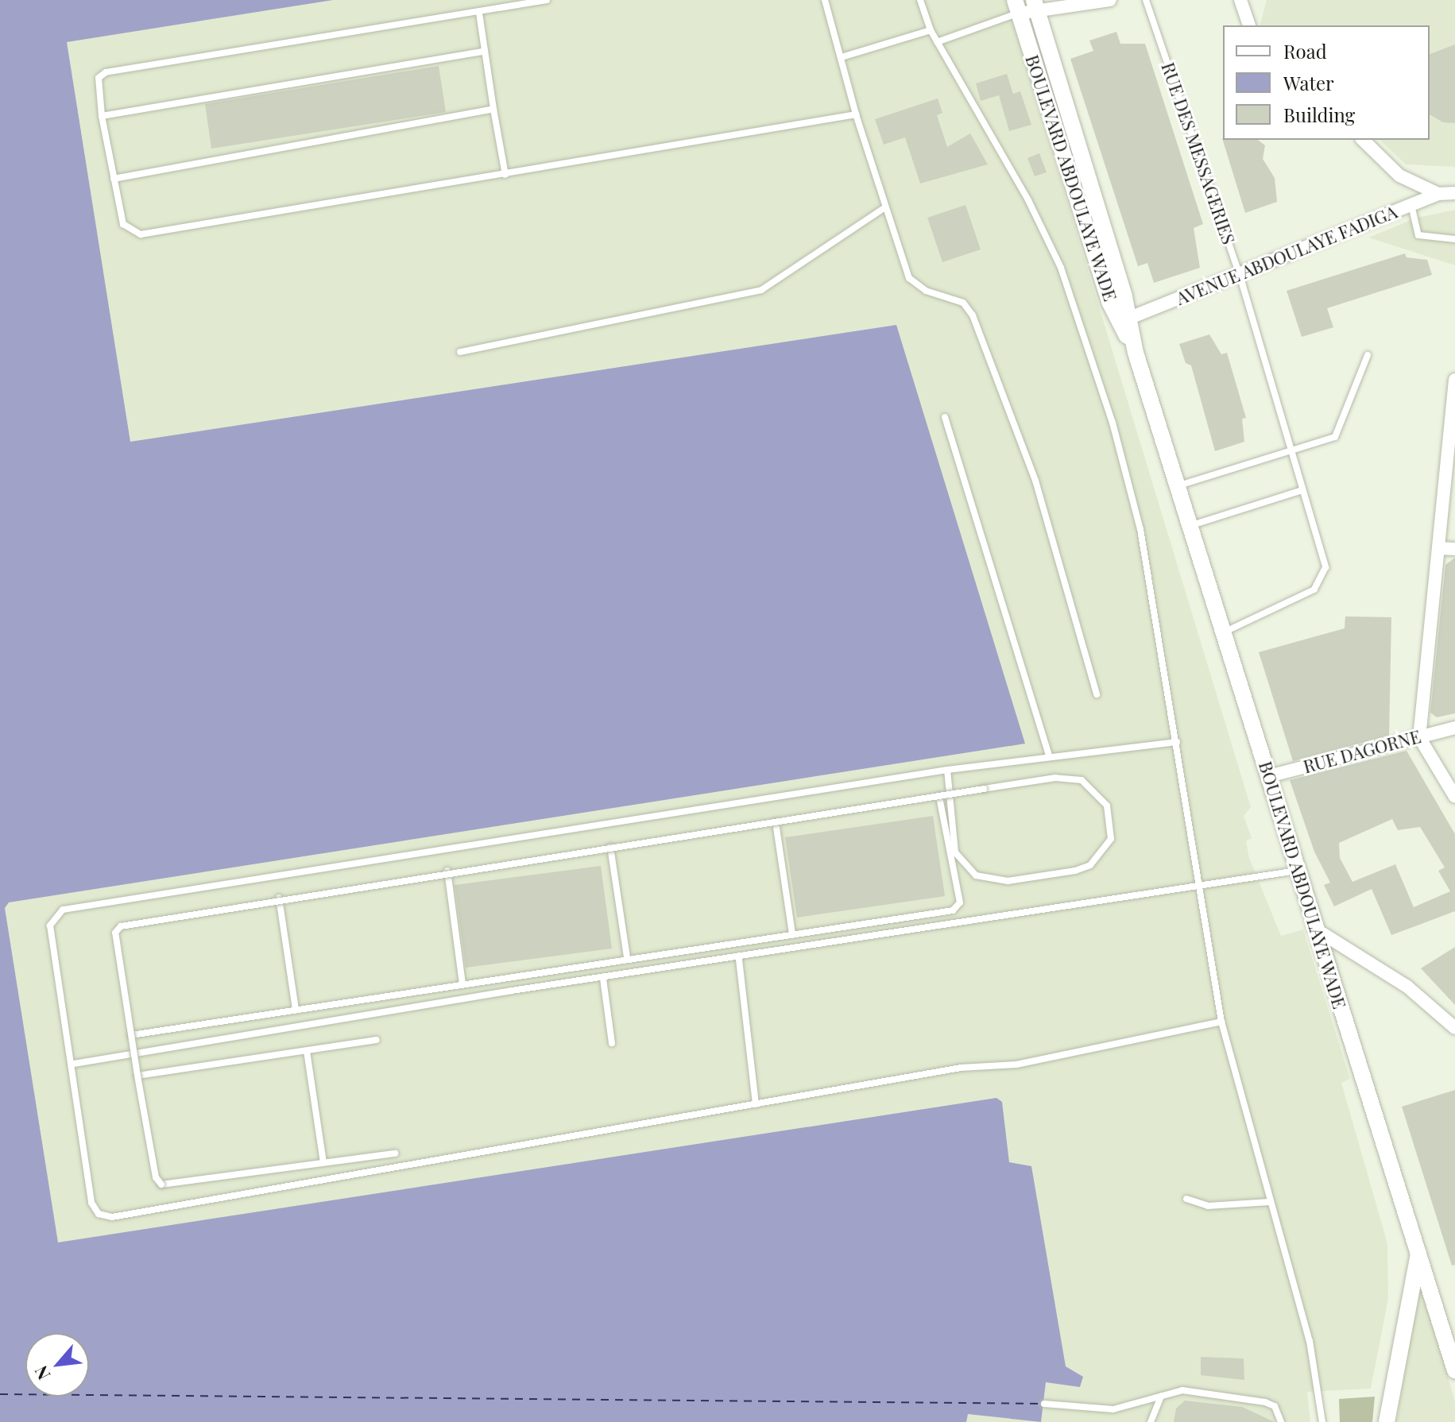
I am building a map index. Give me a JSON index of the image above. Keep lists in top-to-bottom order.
{
  "streets": {
    "street": ["BOULEVARD ABDOULAYE WADE", "AVENUE ABDOULAYE FADIGA", "RUE DAGORNE"],
    "lane": ["RUE DES MESSAGERIES"]
  },
  "crossings": [
    ["RUE DES MESSAGERIES", "BOULEVARD ABDOULAYE WADE"],
    ["RUE DES MESSAGERIES", "AVENUE ABDOULAYE FADIGA"],
    ["BOULEVARD ABDOULAYE WADE", "AVENUE ABDOULAYE FADIGA"],
    ["BOULEVARD ABDOULAYE WADE", "RUE DAGORNE"]
  ],
  "legend": ["Road", "Water", "Building"],
  "north": "bottom left"
}
